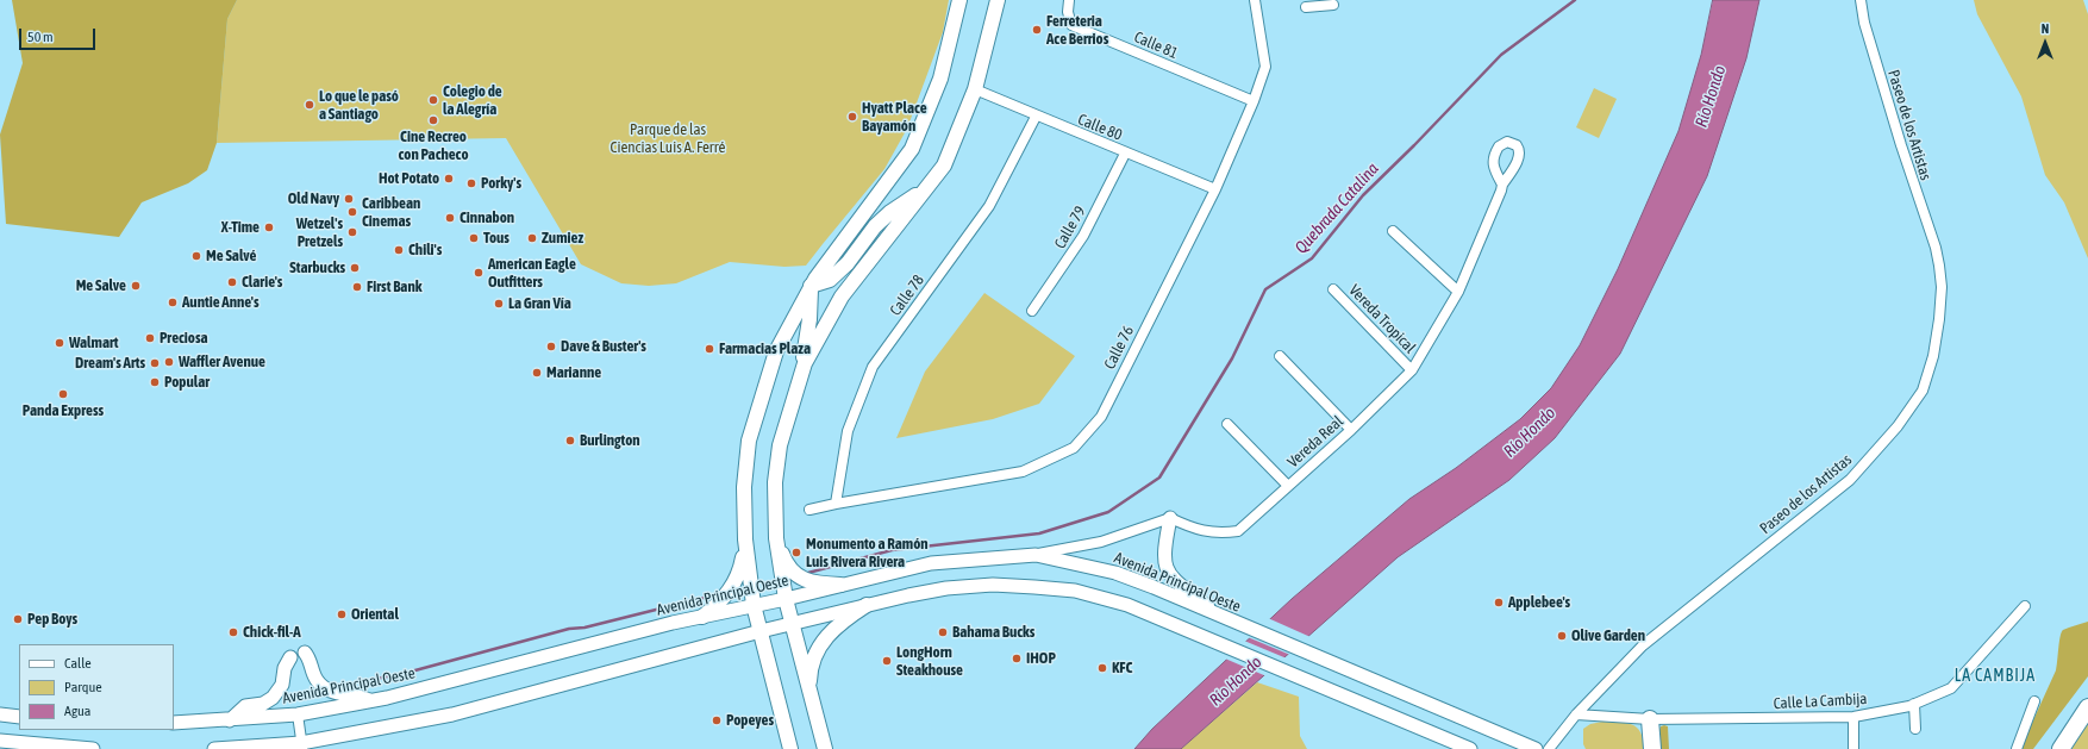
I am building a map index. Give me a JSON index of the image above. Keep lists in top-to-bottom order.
{
  "streets": {
    "main road": ["Avenida Principal Oeste"],
    "street": [
      "Calle 81",
      "Paseo de los Artistas",
      "Calle 80",
      "Calle 79",
      "Calle 78",
      "Vereda Tropical",
      "Calle 76",
      "Vereda Real",
      "Calle La Cambija"
    ]
  },
  "crossings": [
    ["Calle 81", "Calle 76"],
    ["Paseo de los Artistas", "Calle La Cambija"],
    ["Calle 80", "Calle 79"],
    ["Calle 80", "Calle 78"],
    ["Calle 80", "Calle 76"],
    ["Calle 78", "Calle 76"],
    ["Vereda Tropical", "Vereda Real"]
  ],
  "districts": ["LA CAMBIJA"],
  "water": ["Río Hondo", "Quebrada Catalina"],
  "parks": ["Parque de las Ciencias Luis A. Ferré"],
  "places": [
    "Ferreteria Ace Berrios",
    "Colegio de la Alegría",
    "Lo que le pasó a Santiago",
    "Hyatt Place Bayamón",
    "Cine Recreo con Pacheco",
    "Hot Potato",
    "Porky's",
    "Old Navy",
    "Caribbean Cinemas",
    "Cinnabon",
    "X-Time",
    "Wetzel's Pretzels",
    "Tous",
    "Zumiez",
    "Chili's",
    "Me Salvé",
    "Starbucks",
    "American Eagle Outfitters",
    "Clarie's",
    "Me Salve",
    "First Bank",
    "Auntie Anne's",
    "La Gran Vía",
    "Preciosa",
    "Walmart",
    "Dave & Buster's",
    "Farmacias Plaza",
    "Waffler Avenue",
    "Dream's Arts",
    "Marianne",
    "Popular",
    "Panda Express",
    "Burlington",
    "Monumento a Ramón Luis Rivera Rivera",
    "Applebee's",
    "Oriental",
    "Pep Boys",
    "Chick-fil-A",
    "Bahama Bucks",
    "Olive Garden",
    "IHOP",
    "LongHorn Steakhouse",
    "KFC",
    "Popeyes"
  ],
  "legend": ["Calle", "Parque", "Agua"],
  "scale_bar": "50 m",
  "north": "top"
}
